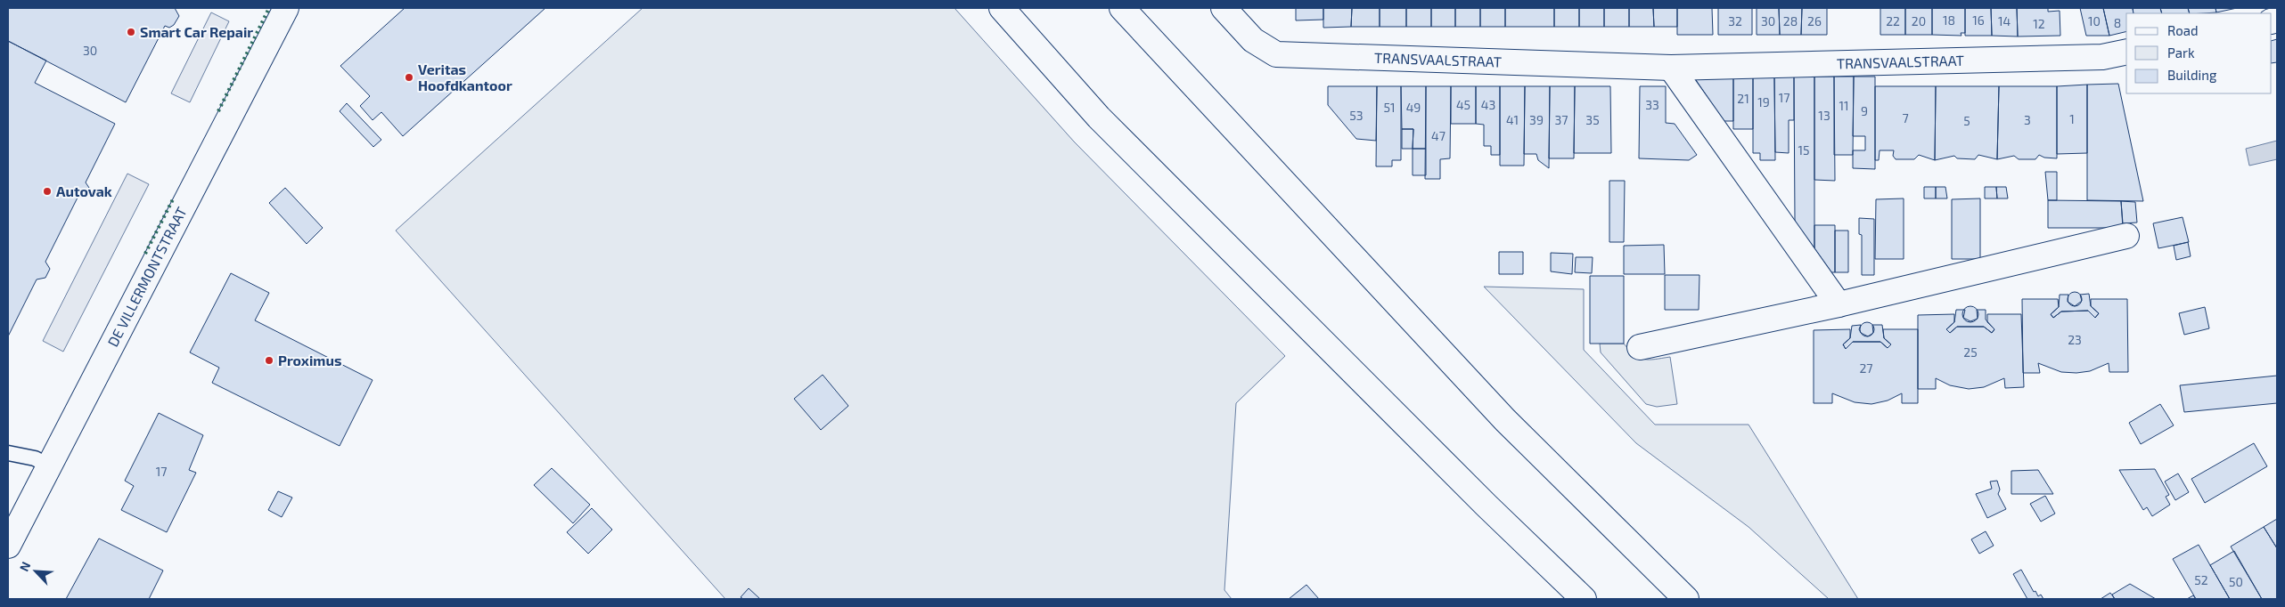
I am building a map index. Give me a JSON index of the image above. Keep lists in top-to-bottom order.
{
  "streets": {
    "main road": ["TRANSVAALSTRAAT", "DE VILLERMONTSTRAAT"]
  },
  "places": [
    "Smart Car Repair",
    "Veritas Hoofdkantoor",
    "Autovak",
    "Proximus"
  ],
  "house_numbers": [
    "18",
    "16",
    "32",
    "30",
    "28",
    "26",
    "22",
    "20",
    "14",
    "10",
    "8",
    "12",
    "30",
    "17",
    "21",
    "19",
    "45",
    "43",
    "33",
    "11",
    "51",
    "49",
    "9",
    "53",
    "13",
    "7",
    "1",
    "41",
    "39",
    "37",
    "35",
    "3",
    "5",
    "47",
    "15",
    "23",
    "25",
    "27",
    "17",
    "52",
    "50"
  ],
  "legend": ["Road", "Park", "Building"],
  "north": "top left"
}
